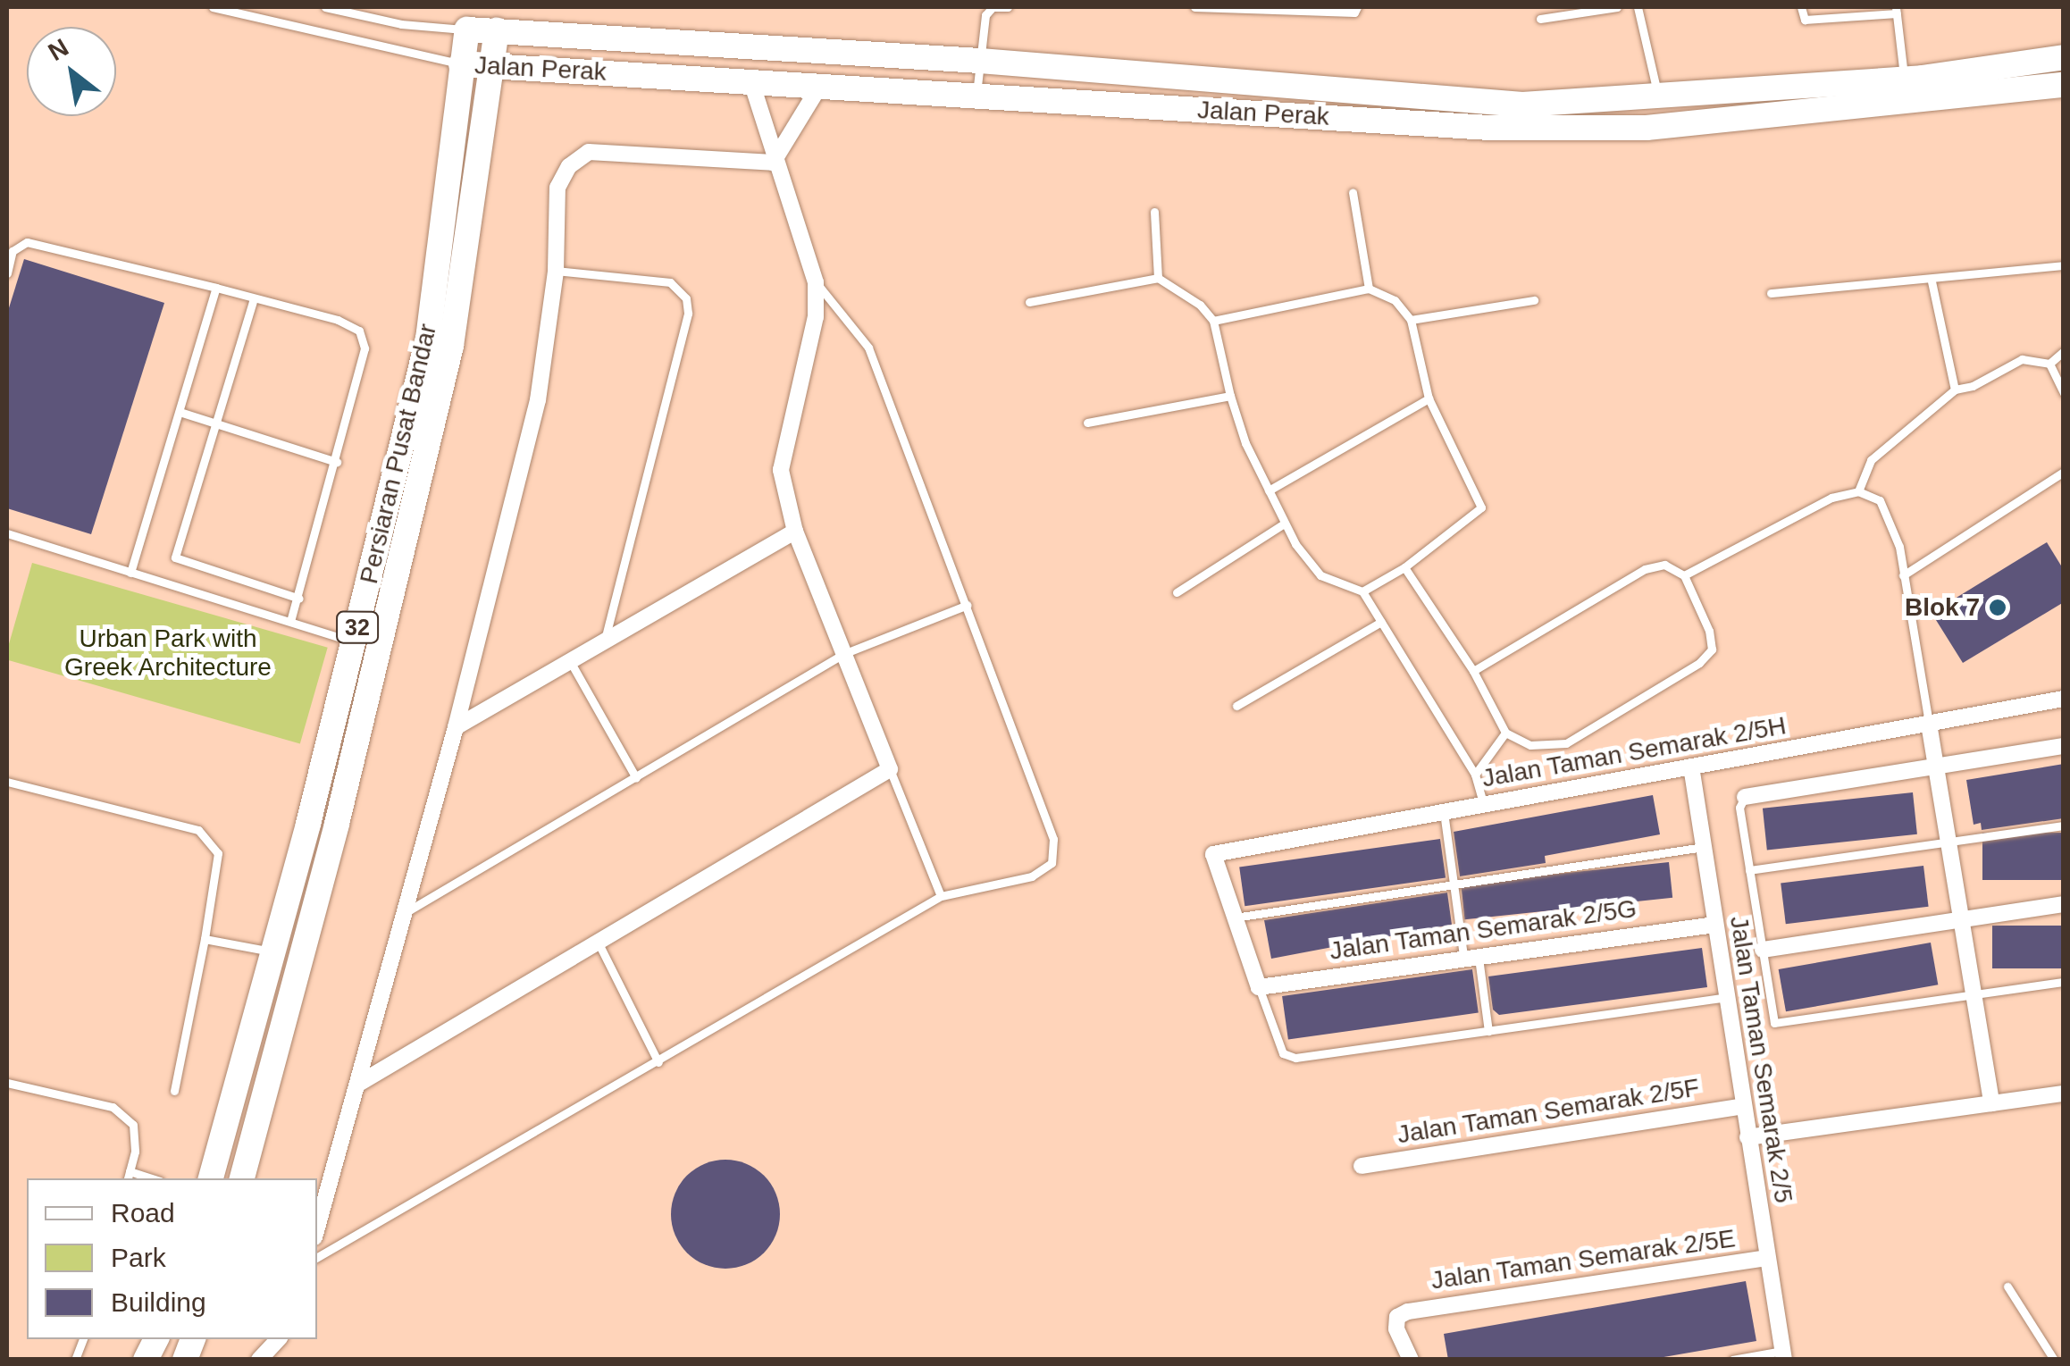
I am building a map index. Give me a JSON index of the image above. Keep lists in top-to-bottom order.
{
  "streets": {
    "main road": ["Jalan Perak", "Persiaran Pusat Bandar", "32"],
    "street": [
      "Jalan Taman Semarak 2/5H",
      "Jalan Taman Semarak 2/5G",
      "Jalan Taman Semarak 2/5",
      "Jalan Taman Semarak 2/5F",
      "Jalan Taman Semarak 2/5E"
    ]
  },
  "crossings": [
    ["Jalan Perak", "Persiaran Pusat Bandar"],
    ["Jalan Taman Semarak 2/5H", "Jalan Taman Semarak 2/5"],
    ["Jalan Taman Semarak 2/5G", "Jalan Taman Semarak 2/5"],
    ["Jalan Taman Semarak 2/5", "Jalan Taman Semarak 2/5F"],
    ["Jalan Taman Semarak 2/5", "Jalan Taman Semarak 2/5E"]
  ],
  "parks": ["Urban Park with Greek Architecture"],
  "places": ["Blok 7"],
  "legend": ["Road", "Park", "Building"],
  "north": "top left"
}
